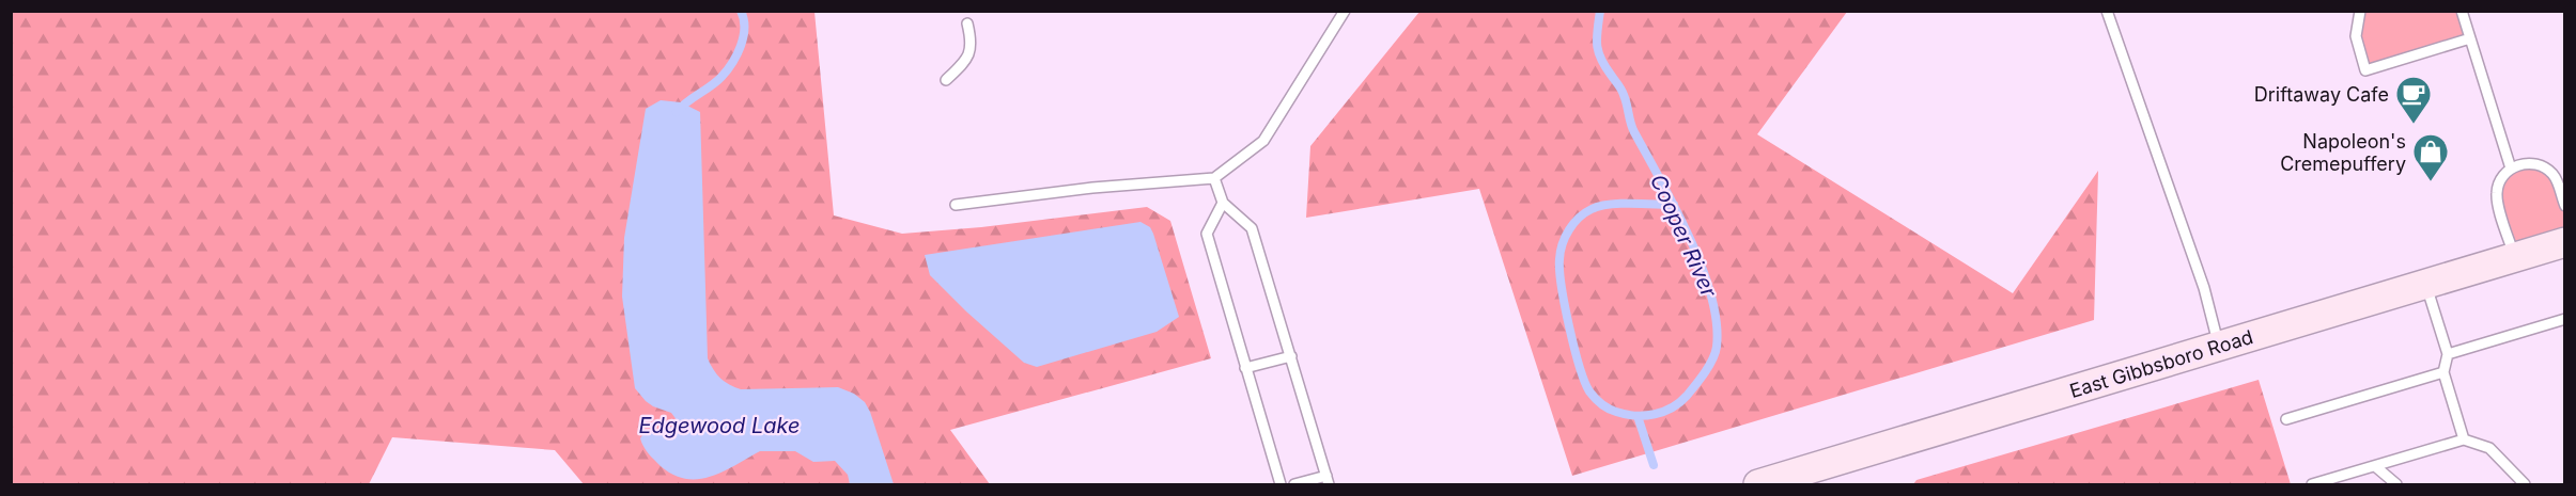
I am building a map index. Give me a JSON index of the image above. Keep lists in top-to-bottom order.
{
  "streets": {
    "main road": ["East Gibbsboro Road"]
  },
  "water": ["Cooper River", "Edgewood Lake"],
  "places": {
    "cafe": ["Driftaway Cafe"],
    "shop": ["Napoleon's Cremepuffery"]
  }
}
